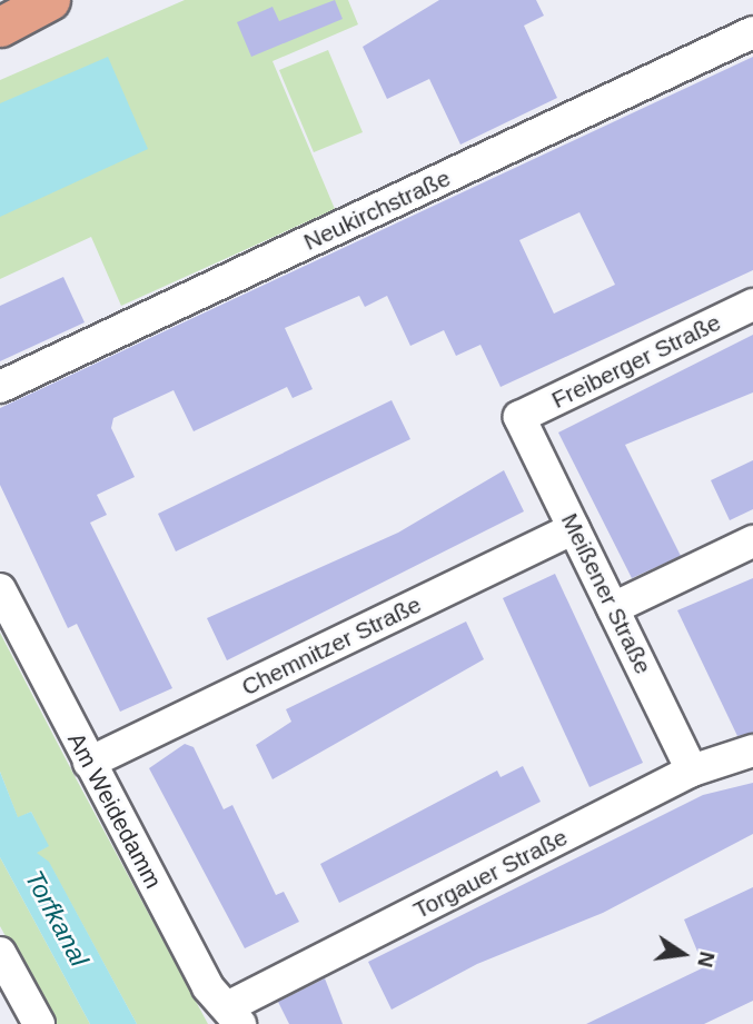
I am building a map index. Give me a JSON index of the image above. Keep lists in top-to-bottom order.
{
  "streets": {
    "street": [
      "Neukirchstraße",
      "Freiberger Straße",
      "Meißener Straße",
      "Chemnitzer Straße",
      "Am Weidedamm",
      "Torgauer Straße"
    ]
  },
  "crossings": [
    ["Freiberger Straße", "Meißener Straße"],
    ["Meißener Straße", "Chemnitzer Straße"],
    ["Meißener Straße", "Torgauer Straße"],
    ["Chemnitzer Straße", "Am Weidedamm"],
    ["Am Weidedamm", "Torgauer Straße"]
  ],
  "water": ["Torfkanal"],
  "north": "right"
}
